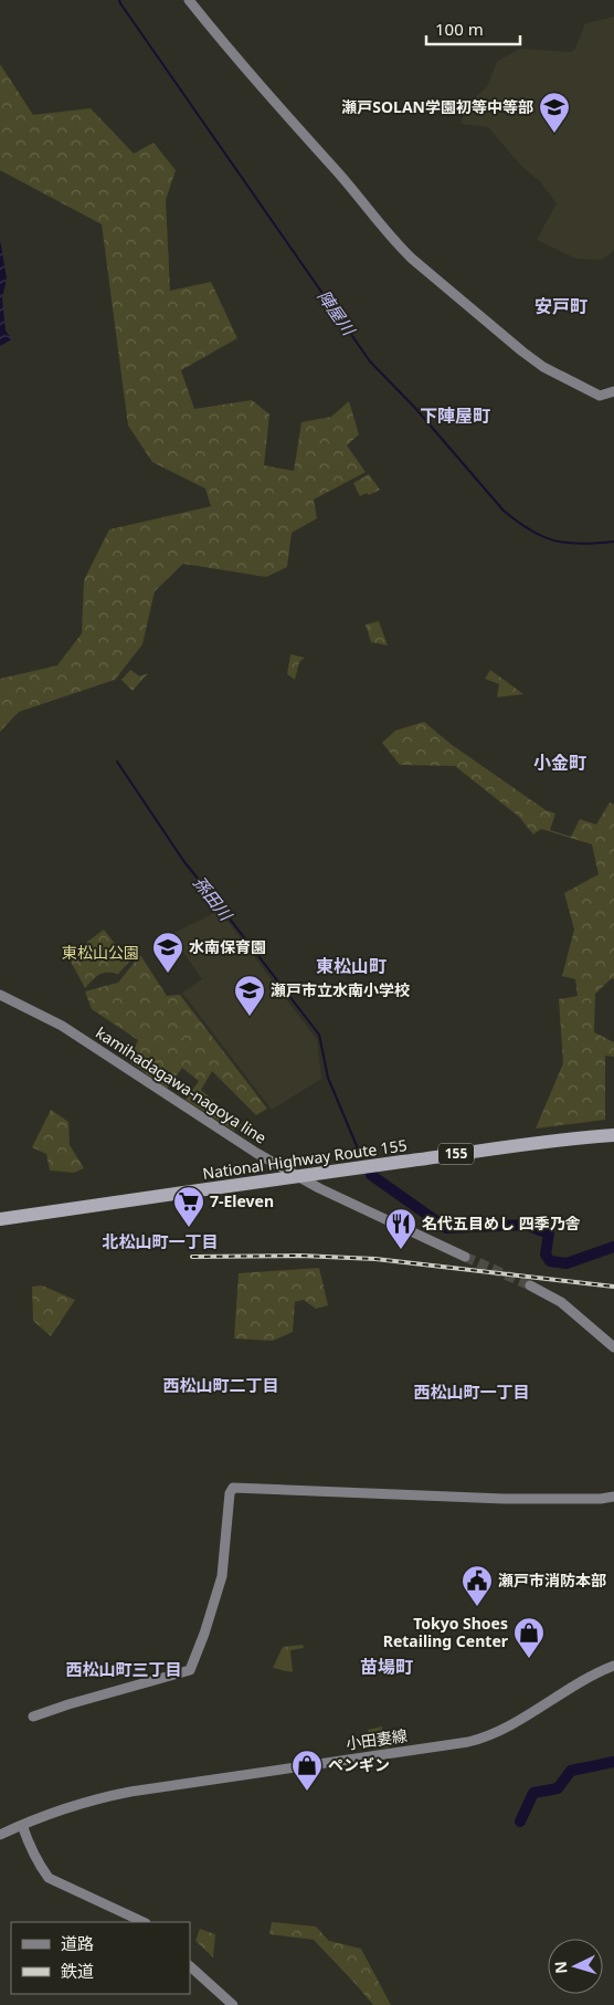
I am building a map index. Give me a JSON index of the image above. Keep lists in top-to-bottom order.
{
  "streets": {
    "highway": ["155", "National Highway Route 155"],
    "street": ["kamihadagawa-nagoya line", "小田妻線"]
  },
  "crossings": [
    ["kamihadagawa-nagoya line", "National Highway Route 155"]
  ],
  "districts": [
    "安戸町",
    "下陣屋町",
    "小金町",
    "東松山町",
    "北松山町一丁目",
    "西松山町二丁目",
    "西松山町一丁目",
    "苗場町",
    "西松山町三丁目"
  ],
  "water": ["陣屋川", "孫田川"],
  "parks": ["東松山公園"],
  "places": {
    "school or university": ["瀬戸SOLAN学園初等中等部", "水南保育園", "瀬戸市立水南小学校"],
    "supermarket": ["7-Eleven"],
    "restaurant": ["名代五目めし 四季乃舎"],
    "public building": ["瀬戸市消防本部"],
    "shop": ["Tokyo Shoes Retailing Center", "ペンギン"]
  },
  "legend": ["道路", "鉄道"],
  "scale_bar": "100 m",
  "north": "left"
}
